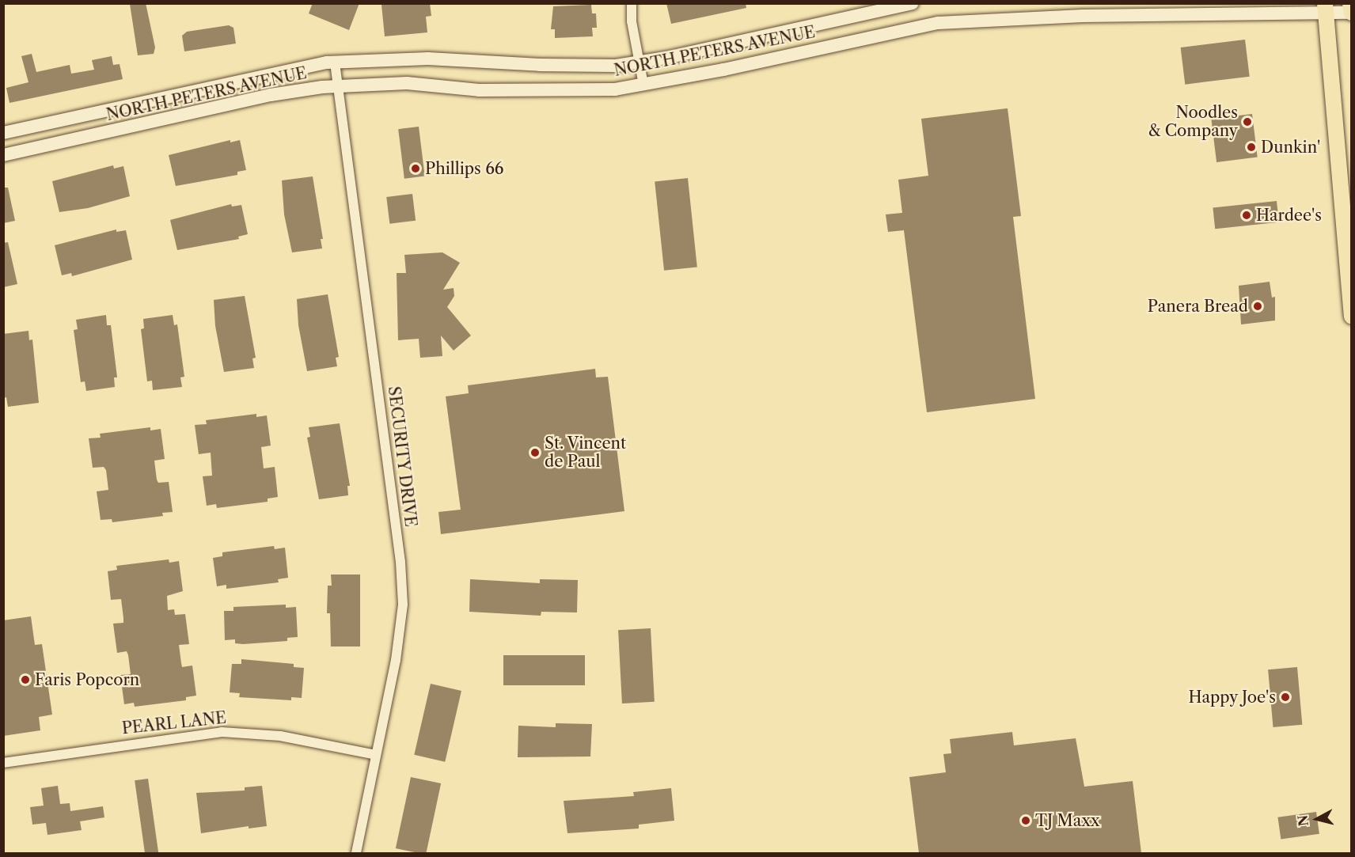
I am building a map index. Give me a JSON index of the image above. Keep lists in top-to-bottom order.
{
  "streets": {
    "main road": ["NORTH PETERS AVENUE"],
    "street": ["SECURITY DRIVE", "PEARL LANE"]
  },
  "crossings": [
    ["NORTH PETERS AVENUE", "SECURITY DRIVE"],
    ["SECURITY DRIVE", "PEARL LANE"]
  ],
  "places": [
    "Noodles & Company",
    "Dunkin'",
    "Phillips 66",
    "Hardee's",
    "Panera Bread",
    "St. Vincent de Paul",
    "Faris Popcorn",
    "Happy Joe's",
    "TJ Maxx"
  ],
  "north": "left"
}
